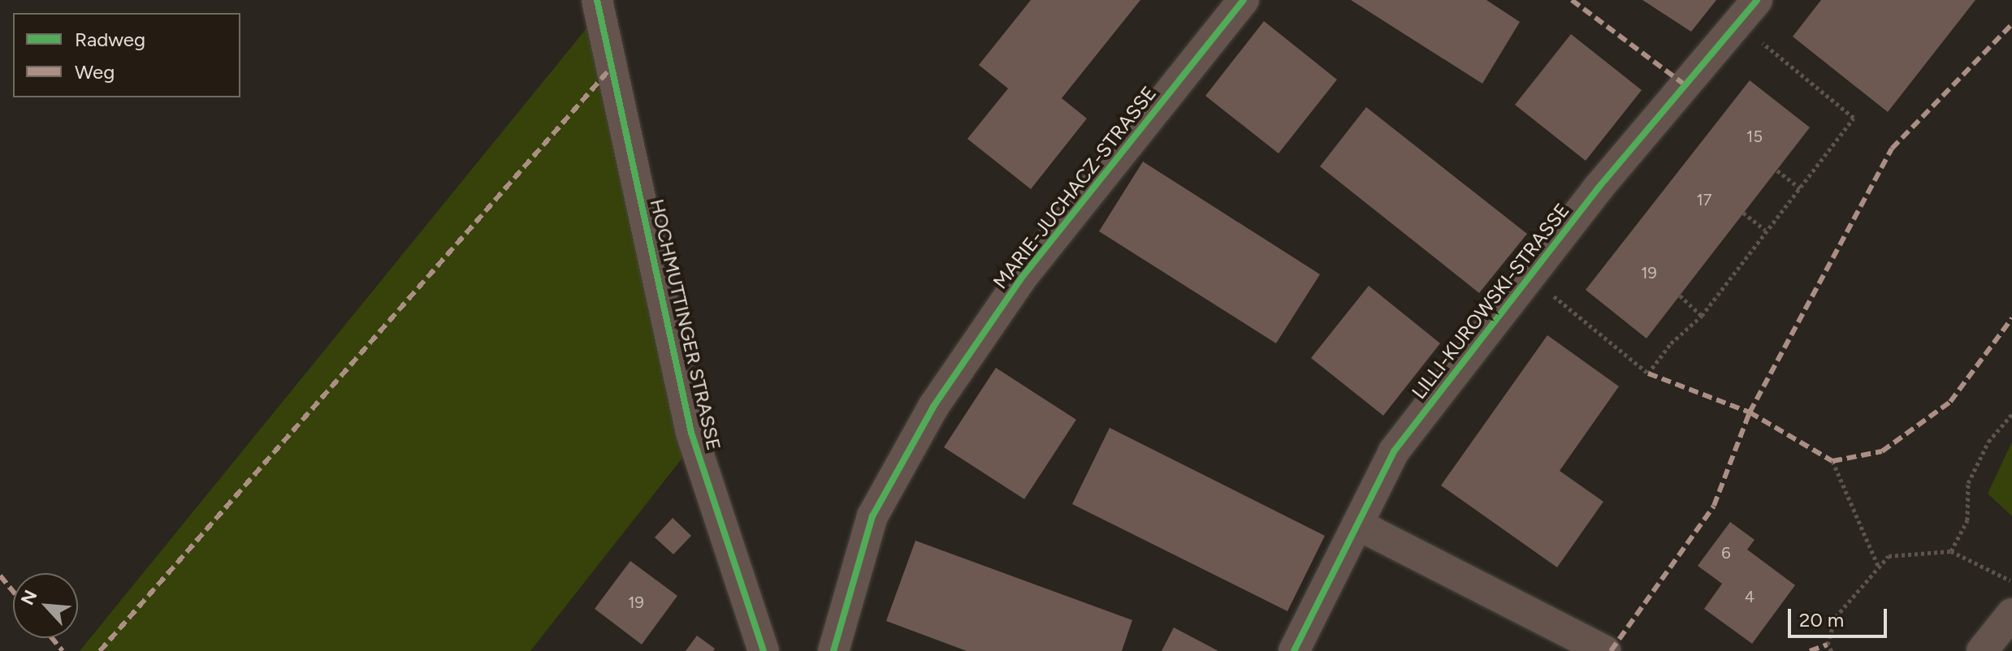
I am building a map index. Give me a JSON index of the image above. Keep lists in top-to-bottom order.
{
  "streets": {
    "street": ["MARIE-JUCHACZ-STRASSE", "LILLI-KUROWSKI-STRASSE", "HOCHMUTTINGER STRASSE"]
  },
  "house_numbers": [
    "15",
    "17",
    "19",
    "6",
    "4",
    "19"
  ],
  "legend": ["Radweg", "Weg"],
  "scale_bar": "20 m",
  "north": "top left"
}
